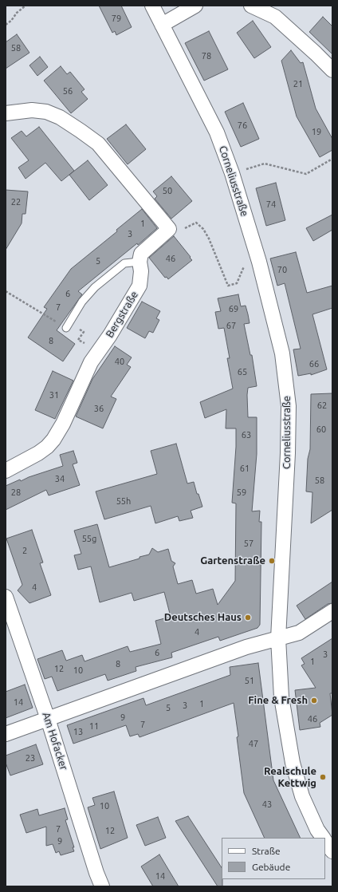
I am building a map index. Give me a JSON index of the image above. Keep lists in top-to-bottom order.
{
  "streets": {
    "street": ["Corneliusstraße", "Bergstraße", "Am Hofacker"]
  },
  "places": [
    "Gartenstraße",
    "Deutsches Haus",
    "Fine & Fresh",
    "Realschule Kettwig"
  ],
  "house_numbers": [
    "79",
    "58",
    "78",
    "21",
    "56",
    "76",
    "19",
    "50",
    "22",
    "74",
    "1",
    "3",
    "46",
    "5",
    "70",
    "6",
    "7",
    "69",
    "67",
    "8",
    "40",
    "66",
    "65",
    "31",
    "62",
    "36",
    "60",
    "63",
    "61",
    "34",
    "58",
    "28",
    "59",
    "55h",
    "55g",
    "57",
    "2",
    "4",
    "4",
    "6",
    "3",
    "1",
    "8",
    "12",
    "10",
    "51",
    "14",
    "1",
    "3",
    "5",
    "9",
    "46",
    "7",
    "11",
    "13",
    "47",
    "23",
    "43",
    "10",
    "7",
    "12",
    "9",
    "14"
  ],
  "legend": ["Straße", "Gebäude"]
}
